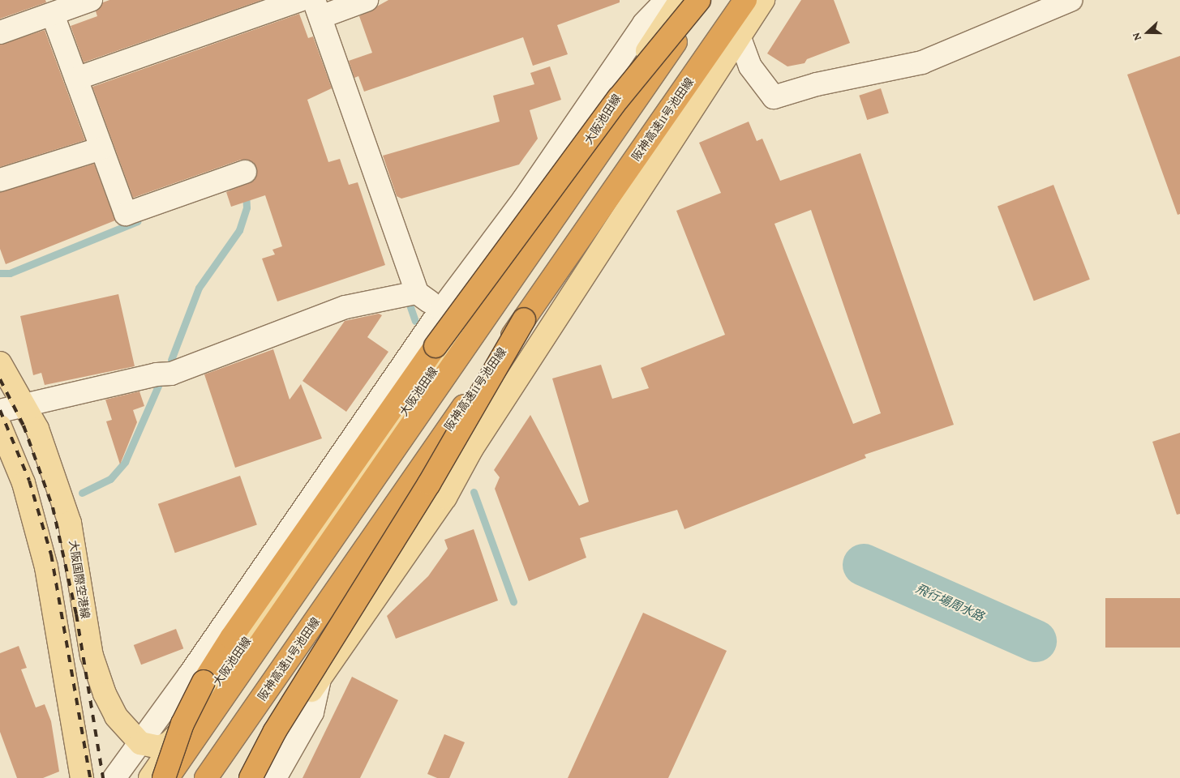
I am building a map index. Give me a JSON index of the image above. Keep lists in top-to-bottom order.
{
  "streets": {
    "highway": ["阪神高速11号池田線"],
    "main road": ["大阪池田線", "大阪国際空港線"]
  },
  "water": ["飛行場周水路"],
  "north": "left"
}
